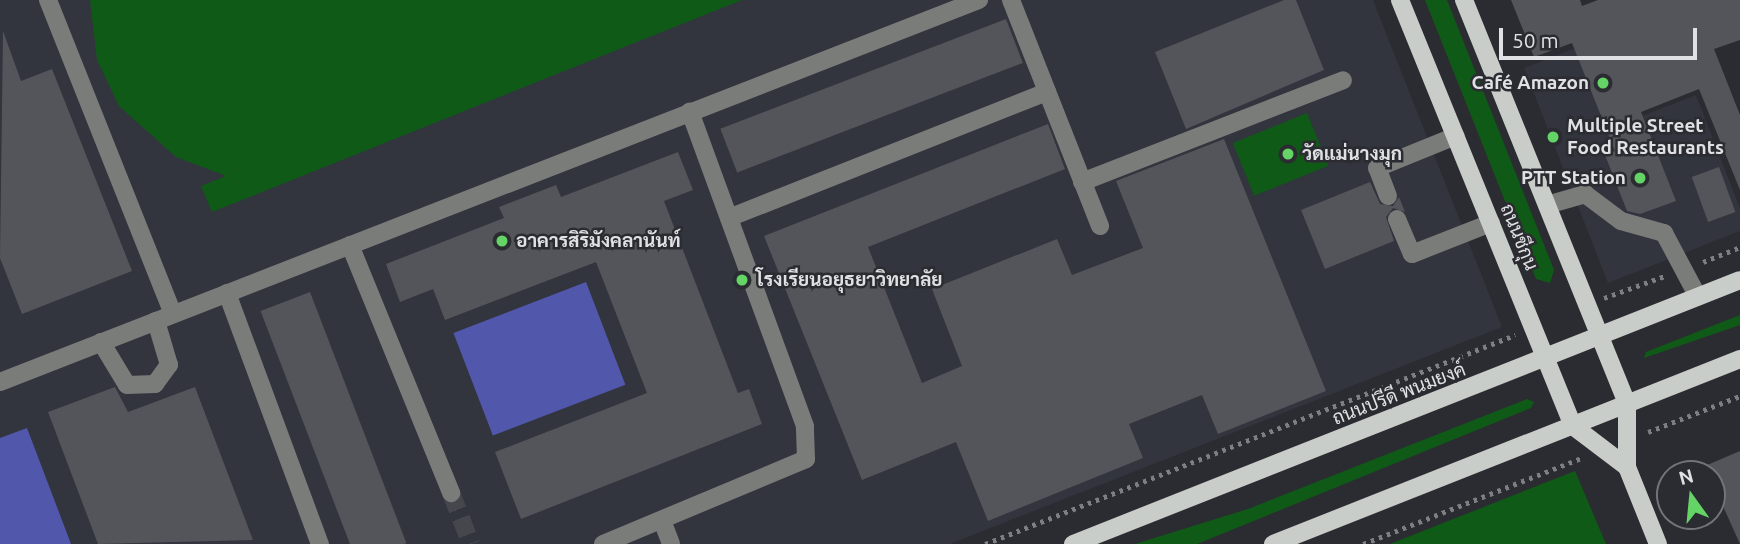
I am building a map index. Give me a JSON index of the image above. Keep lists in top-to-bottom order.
{
  "streets": {
    "main road": ["ถนนชีกุน", "ถนนปรีดี พนมยงค์"]
  },
  "crossings": [
    ["ถนนชีกุน", "ถนนปรีดี พนมยงค์"]
  ],
  "places": [
    "Café Amazon",
    "Multiple Street Food Restaurants",
    "วัดแม่นางมุก",
    "PTT Station",
    "อาคารสิริมังคลานันท์",
    "โรงเรียนอยุธยาวิทยาลัย"
  ],
  "scale_bar": "50 m",
  "north": "top"
}
